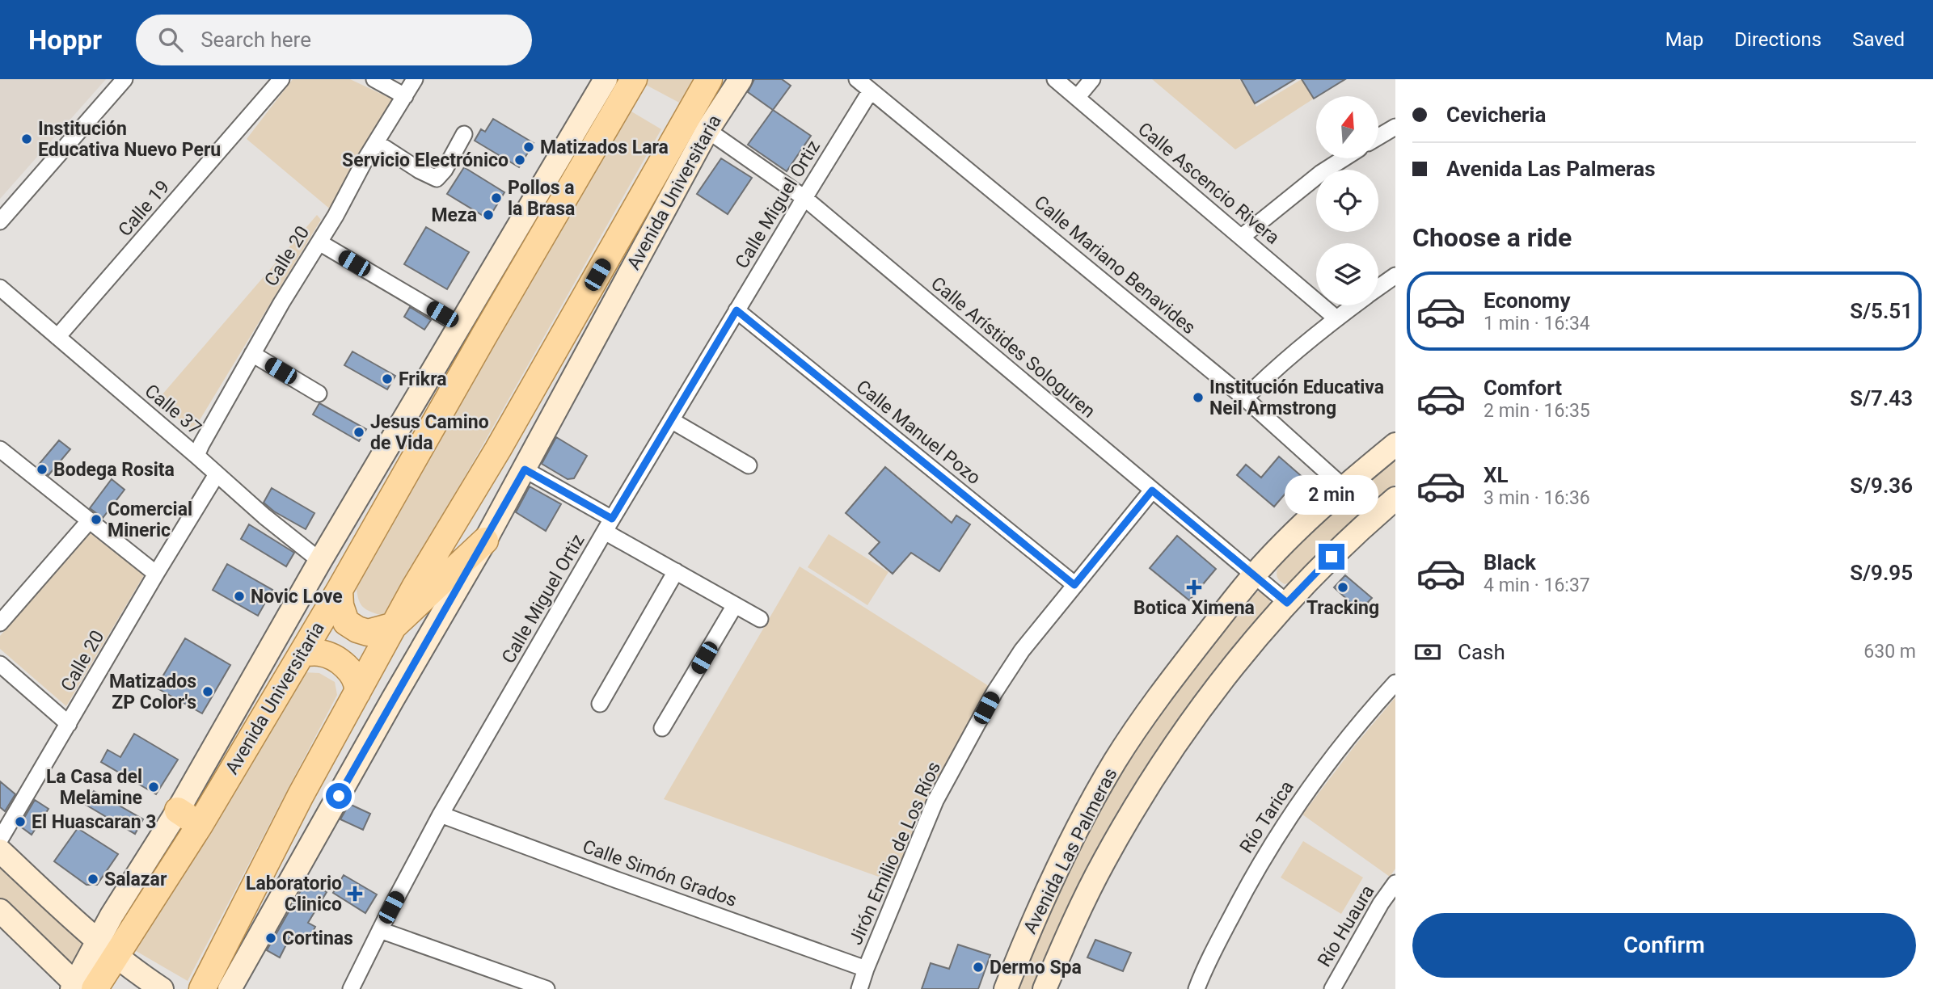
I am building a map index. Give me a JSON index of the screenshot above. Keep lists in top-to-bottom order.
{
  "streets": {
    "main road": ["Avenida Universitaria", "Avenida Las Palmeras"],
    "street": [
      "Calle Ascencio Rivera",
      "Calle Miguel Ortiz",
      "Calle 19",
      "Calle 20",
      "Calle Mariano Benavides",
      "Calle Arístides Sologuren",
      "Calle 37",
      "Calle Manuel Pozo",
      "Río Tarica",
      "Jirón Emilio de Los Ríos",
      "Calle Simón Grados",
      "Río Huaura"
    ]
  },
  "crossings": [
    ["Avenida Universitaria", "Calle Arístides Sologuren"],
    ["Avenida Universitaria", "Calle 37"],
    ["Calle Miguel Ortiz", "Calle Mariano Benavides"],
    ["Calle Miguel Ortiz", "Calle Arístides Sologuren"],
    ["Calle Miguel Ortiz", "Calle Manuel Pozo"],
    ["Calle Miguel Ortiz", "Calle Simón Grados"],
    ["Calle 19", "Calle 37"],
    ["Calle 20", "Calle 37"],
    ["Calle Mariano Benavides", "Avenida Las Palmeras"],
    ["Calle Arístides Sologuren", "Avenida Las Palmeras"],
    ["Calle Arístides Sologuren", "Jirón Emilio de Los Ríos"],
    ["Calle Manuel Pozo", "Jirón Emilio de Los Ríos"],
    ["Jirón Emilio de Los Ríos", "Calle Simón Grados"]
  ],
  "places": {
    "other": [
      "Institución Educativa Nuevo Peru",
      "Matizados Lara",
      "Servicio Electrónico",
      "Pollos a la Brasa",
      "Meza",
      "Frikra",
      "Institución Educativa Neil Armstrong",
      "Jesus Camino de Vida",
      "Bodega Rosita",
      "Comercial Mineric",
      "Tracking",
      "Novic Love",
      "Matizados ZP Color's",
      "La Casa del Melamine",
      "El Huascaran 3",
      "Salazar",
      "Cortinas",
      "Dermo Spa"
    ],
    "health": ["Botica Ximena", "Laboratorio Clinico"]
  },
  "north": "top",
  "page": {
    "header": "Hoppr",
    "search": "Search here",
    "nav": ["Map", "Directions", "Saved"],
    "banner": ["Cevicheria", "Avenida Las Palmeras"],
    "heading": "Choose a ride",
    "list": [
      {
        "name": "Economy",
        "note": "1 min · 16:34",
        "value": "S/5.51"
      },
      {
        "name": "Comfort",
        "note": "2 min · 16:35",
        "value": "S/7.43"
      },
      {
        "name": "XL",
        "note": "3 min · 16:36",
        "value": "S/9.36"
      },
      {
        "name": "Black",
        "note": "4 min · 16:37",
        "value": "S/9.95"
      }
    ],
    "bubble": "2 min",
    "pay": ["Cash", "630 m"],
    "buttons": "Confirm"
  }
}
